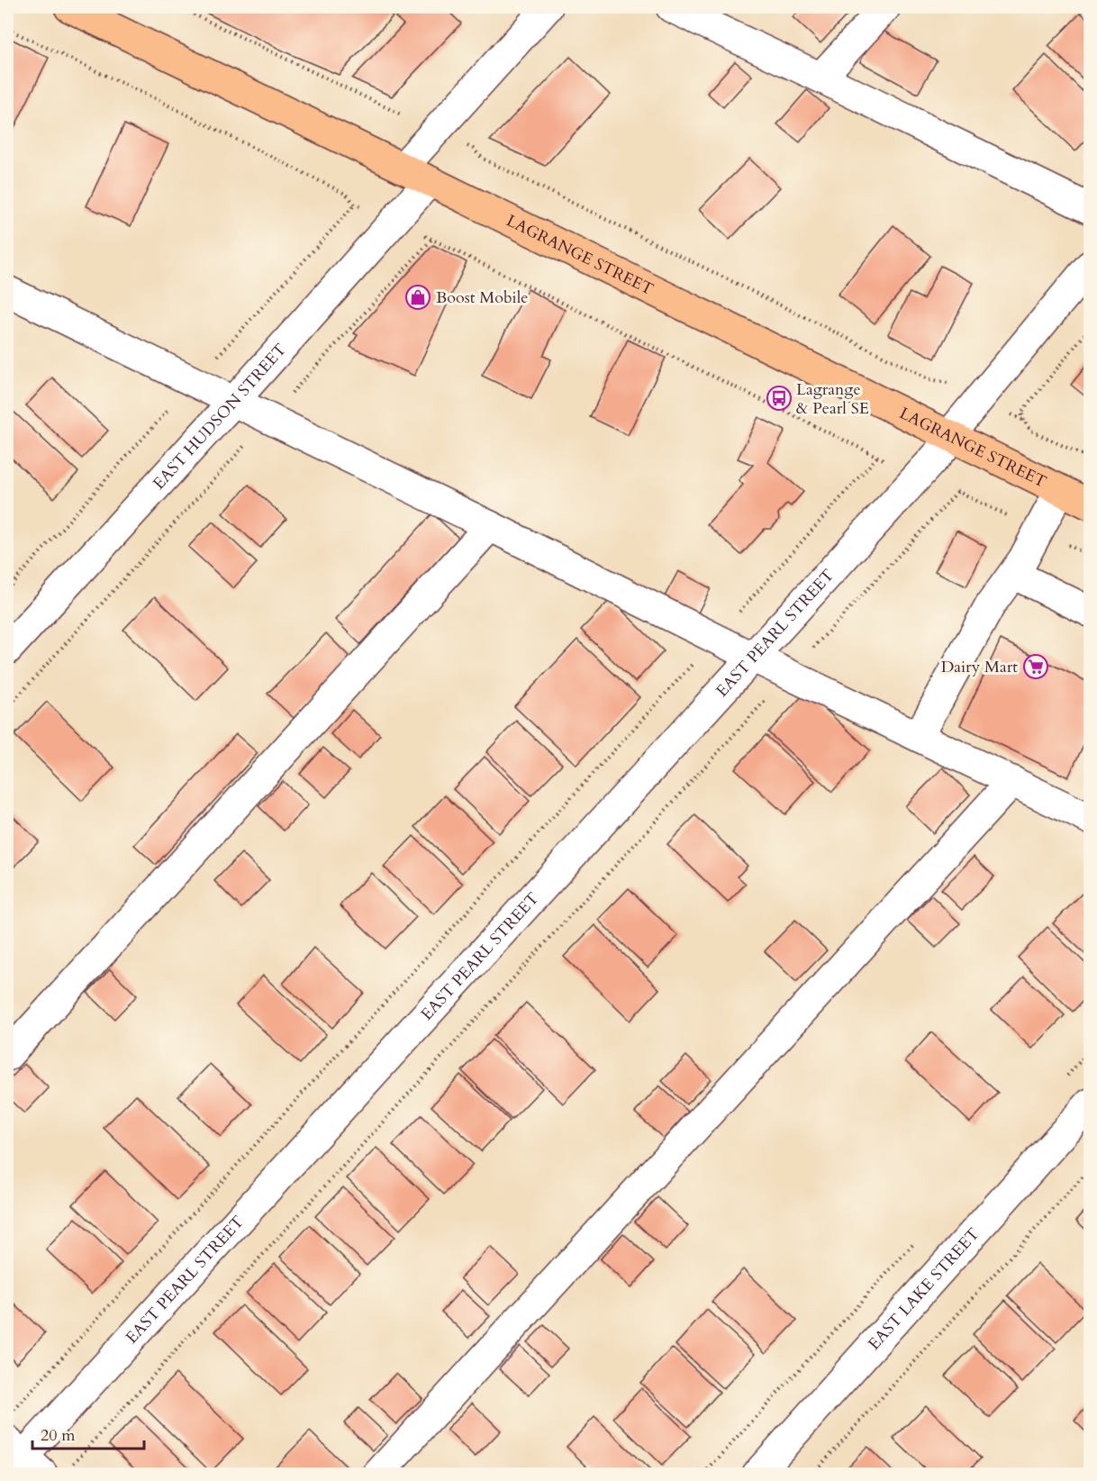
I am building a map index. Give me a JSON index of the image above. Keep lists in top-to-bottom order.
{
  "streets": {
    "main road": ["LAGRANGE STREET"],
    "street": ["EAST HUDSON STREET", "EAST PEARL STREET", "EAST LAKE STREET"]
  },
  "crossings": [
    ["LAGRANGE STREET", "EAST HUDSON STREET"],
    ["LAGRANGE STREET", "EAST PEARL STREET"]
  ],
  "places": {
    "shop": ["Boost Mobile"],
    "bus stop": ["Lagrange & Pearl SE"],
    "supermarket": ["Dairy Mart"]
  },
  "scale_bar": "20 m"
}
